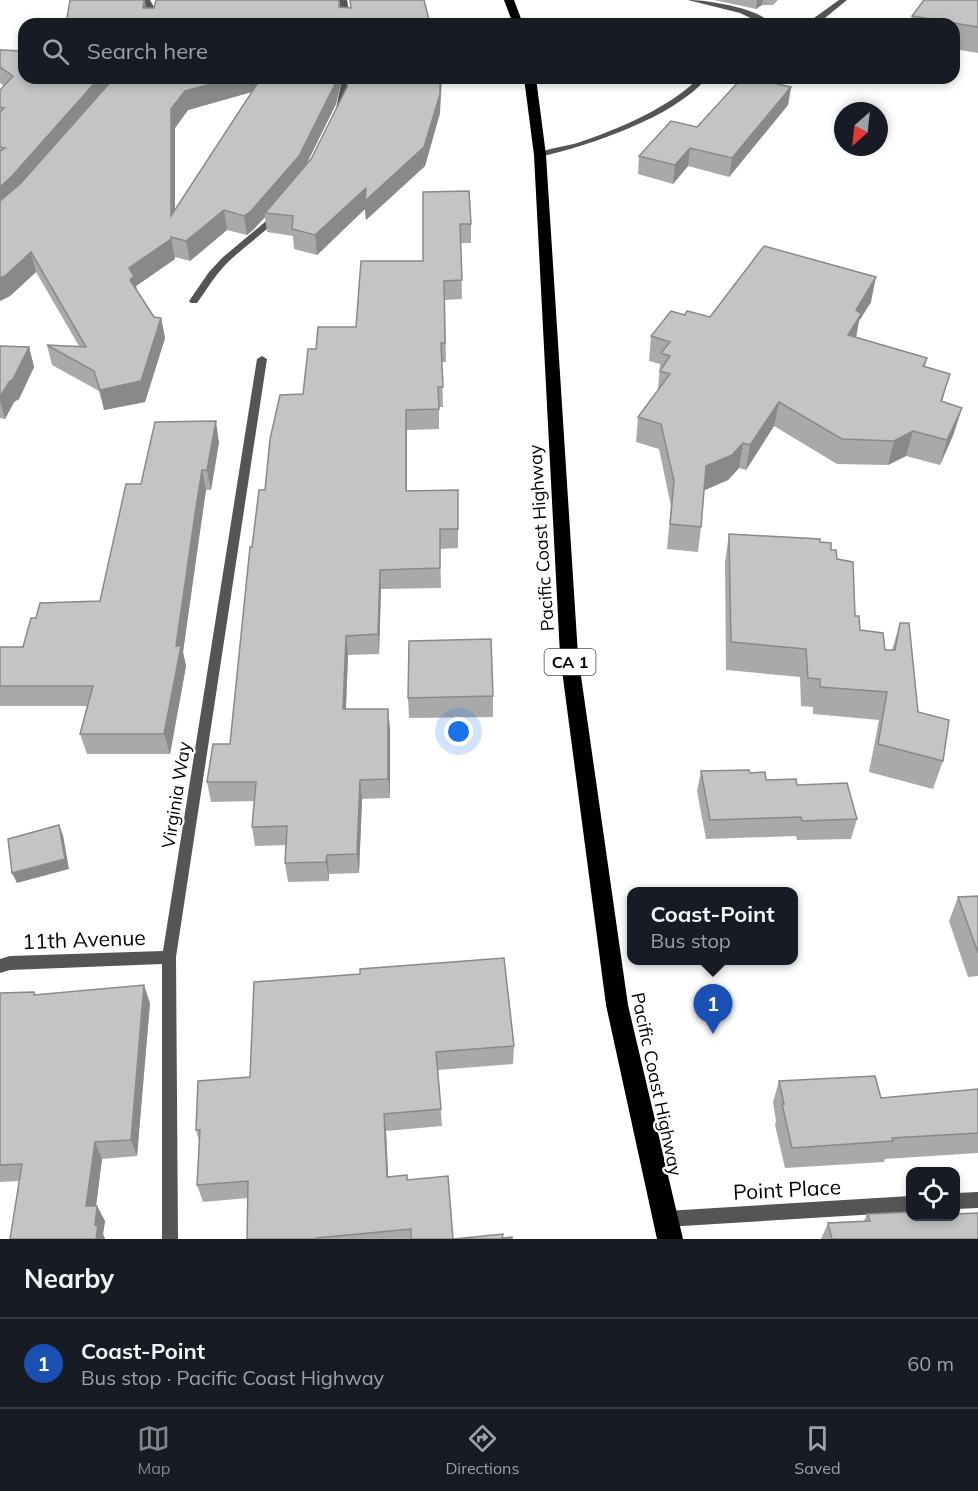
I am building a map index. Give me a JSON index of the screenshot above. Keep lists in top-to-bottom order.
{
  "streets": {
    "highway": ["Pacific Coast Highway", "CA 1"],
    "street": ["Virginia Way", "11th Avenue", "Point Place"]
  },
  "crossings": [
    ["Pacific Coast Highway", "Point Place"],
    ["Virginia Way", "11th Avenue"]
  ],
  "north": "bottom left",
  "page": {
    "search": "Search here",
    "popup": ["Coast-Point", "Bus stop"],
    "pins": "1",
    "heading": "Nearby",
    "list": [
      {
        "mark": "1",
        "name": "Coast-Point",
        "note": "Bus stop · Pacific Coast Highway",
        "value": "60 m"
      }
    ],
    "nav": ["Map", "Directions", "Saved"]
  }
}
